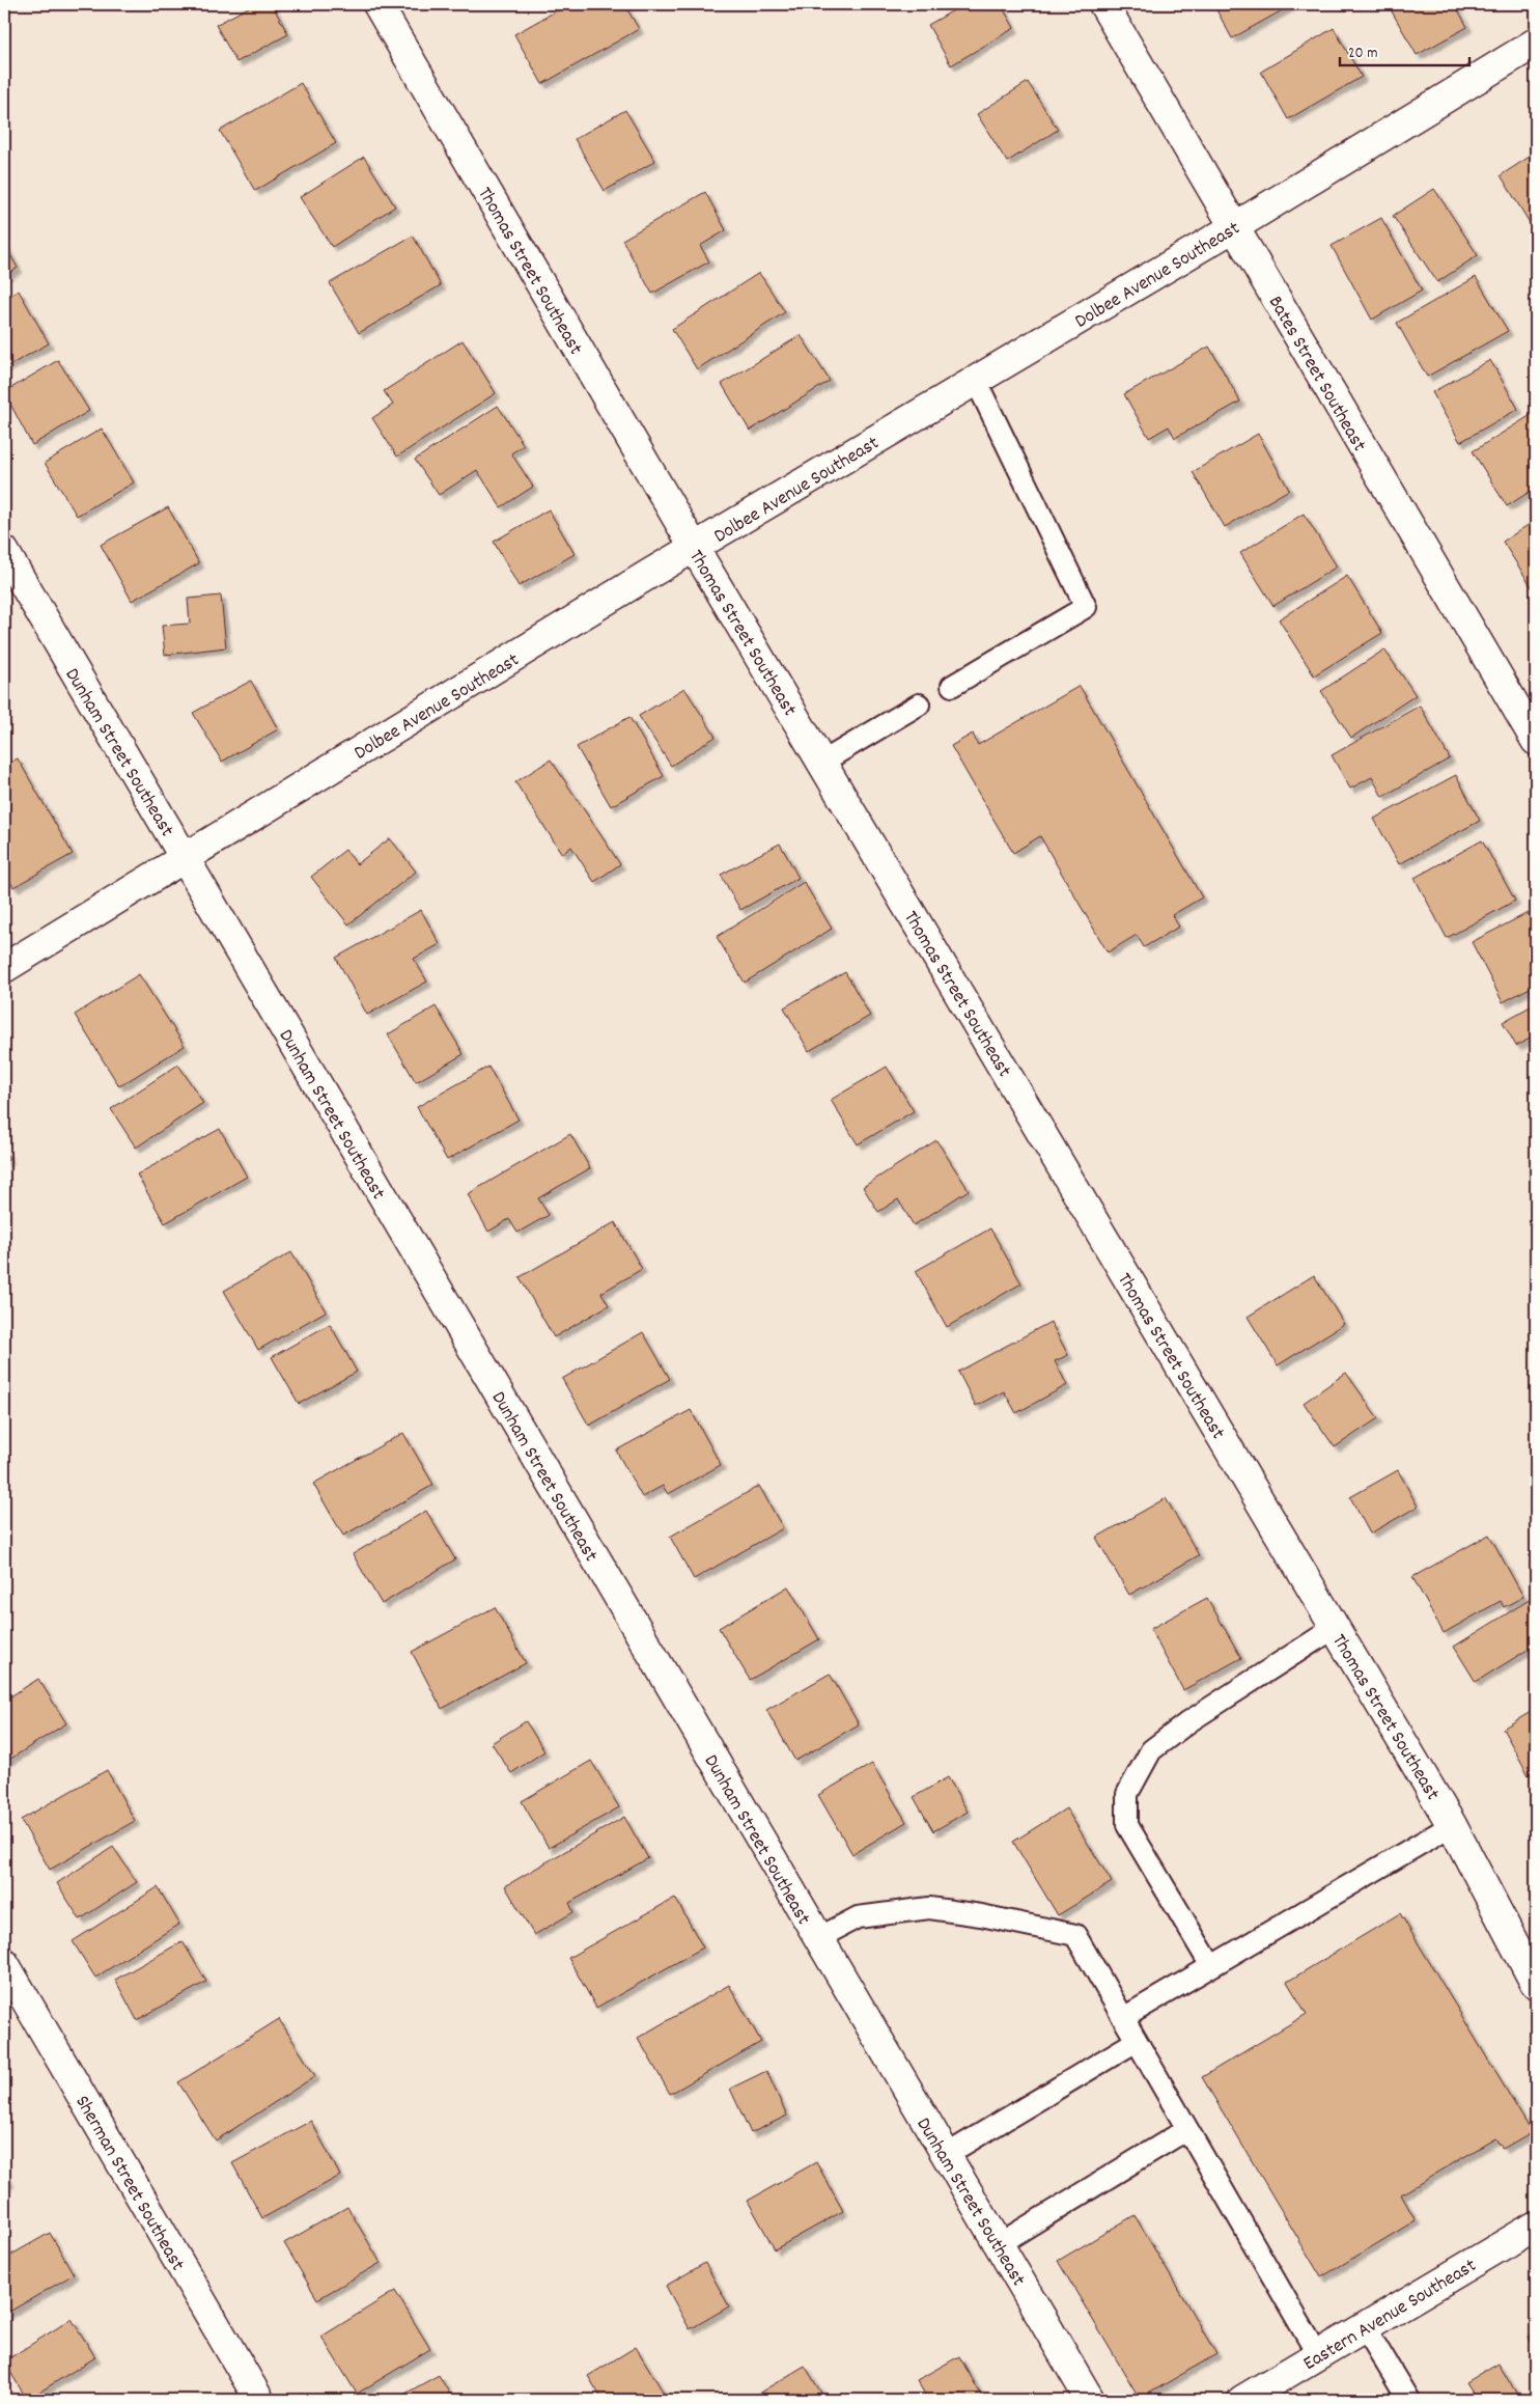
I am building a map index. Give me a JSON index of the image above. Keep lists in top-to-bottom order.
{
  "streets": {
    "street": [
      "Thomas Street Southeast",
      "Dolbee Avenue Southeast",
      "Bates Street Southeast",
      "Dunham Street Southeast",
      "Sherman Street Southeast",
      "Eastern Avenue Southeast"
    ]
  },
  "crossings": [
    ["Thomas Street Southeast", "Dolbee Avenue Southeast"],
    ["Dolbee Avenue Southeast", "Bates Street Southeast"],
    ["Dolbee Avenue Southeast", "Dunham Street Southeast"]
  ],
  "scale_bar": "20 m"
}
